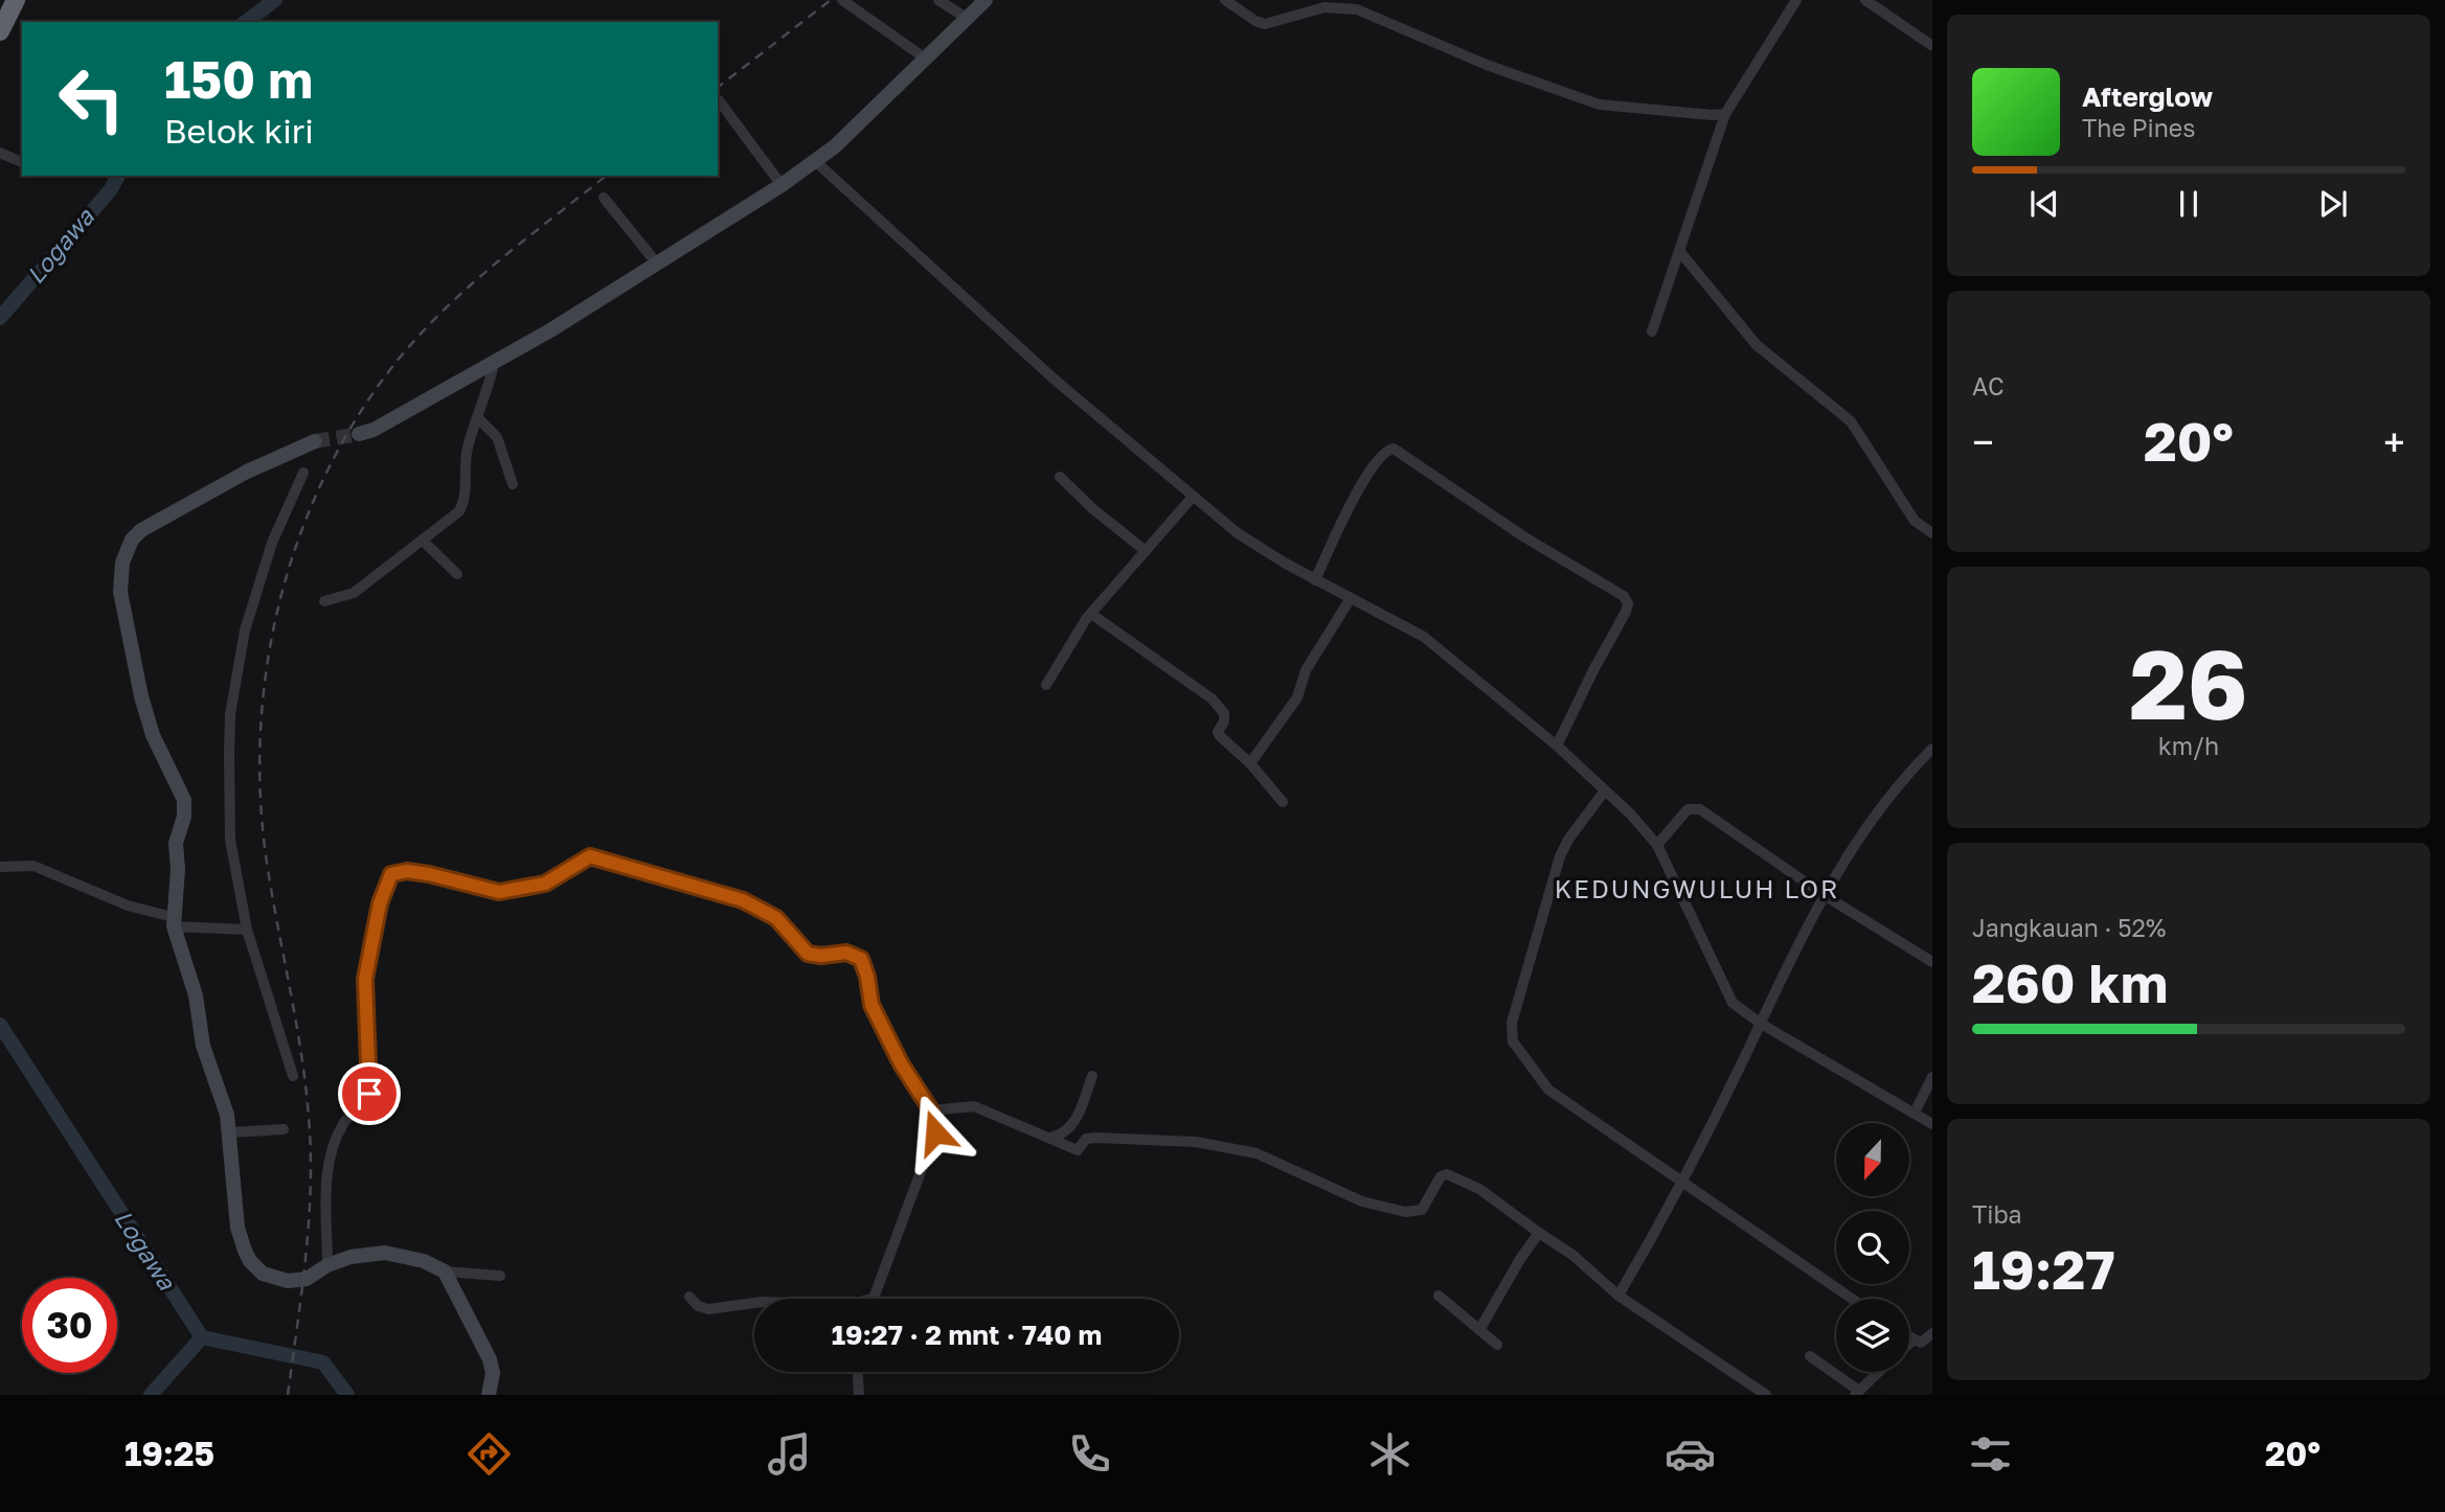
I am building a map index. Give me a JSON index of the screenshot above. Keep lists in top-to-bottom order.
{
  "districts": ["KEDUNGWULUH LOR"],
  "water": ["Logawa"],
  "north": "bottom",
  "page": {
    "turn": ["150 m", "Belok kiri"],
    "song": ["Afterglow", "The Pines"],
    "tile": [
      "AC",
      ["26", "km/h"],
      ["Jangkauan · 52%", "260 km"],
      ["Tiba", "19:27"]
    ],
    "heat": ["−", "20°", "+"],
    "limit": "30",
    "trip": "19:27 · 2 mnt · 740 m",
    "tabs": ["19:25", "20°"]
  }
}
